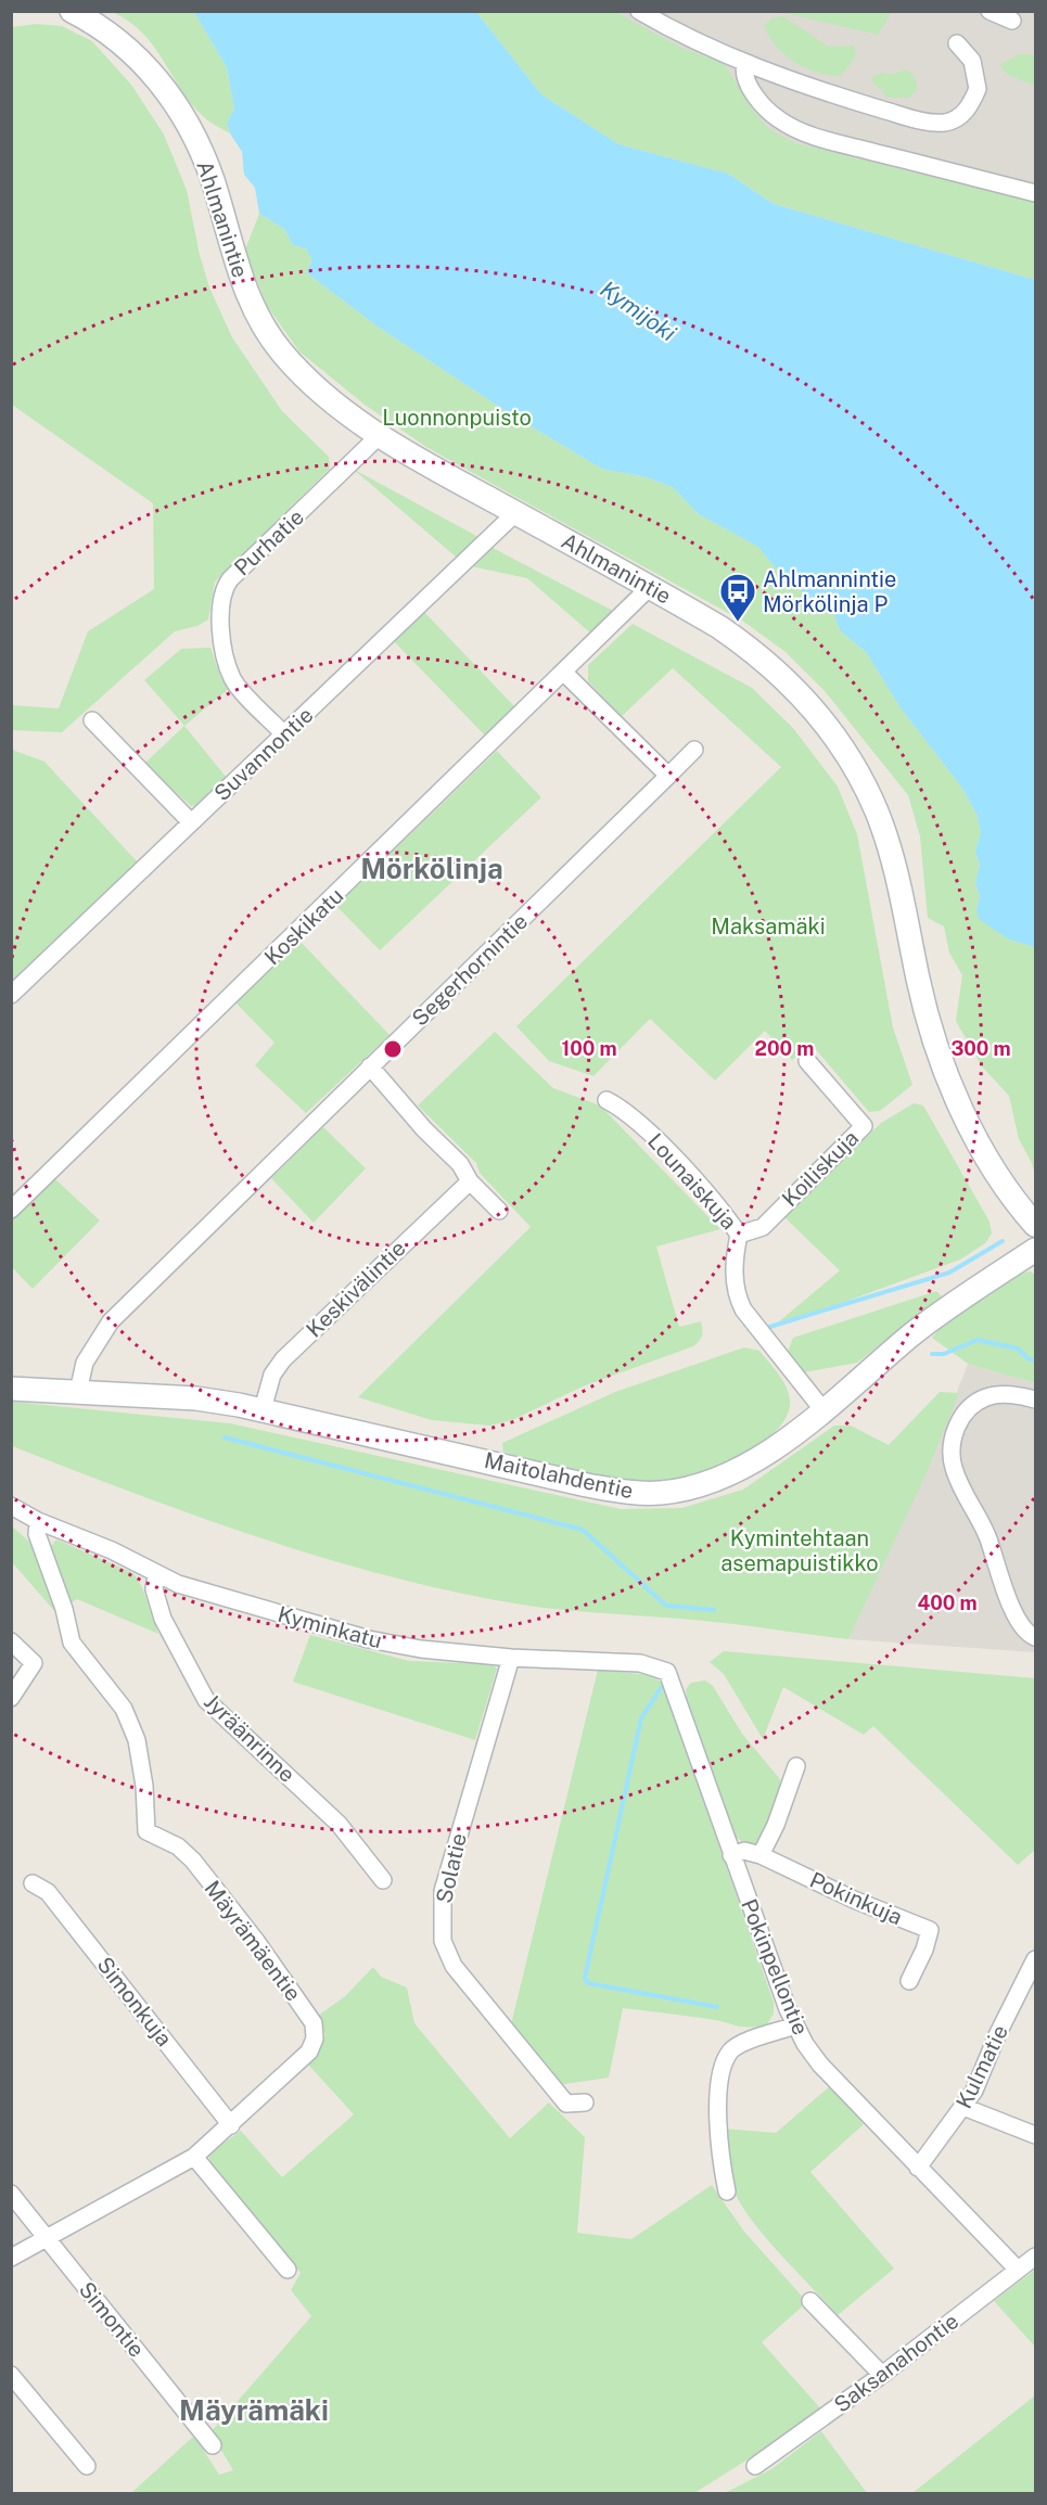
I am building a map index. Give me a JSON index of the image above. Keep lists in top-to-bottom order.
{
  "streets": {
    "street": [
      "Ahlmanintie",
      "Purhatie",
      "Suvannontie",
      "Koskikatu",
      "Segerhornintie",
      "Koiliskuja",
      "Lounaiskuja",
      "Keskivälintie",
      "Maitolahdentie",
      "Kyminkatu",
      "Jyräänrinne",
      "Solatie",
      "Pokinkuja",
      "Mäyrämäentie",
      "Pokinpellontie",
      "Simonkuja",
      "Kulmatie",
      "Simontie",
      "Saksanahontie"
    ]
  },
  "crossings": [
    ["Ahlmanintie", "Purhatie"],
    ["Ahlmanintie", "Suvannontie"],
    ["Ahlmanintie", "Koskikatu"],
    ["Purhatie", "Suvannontie"],
    ["Segerhornintie", "Maitolahdentie"],
    ["Koiliskuja", "Lounaiskuja"],
    ["Lounaiskuja", "Maitolahdentie"],
    ["Keskivälintie", "Maitolahdentie"],
    ["Kyminkatu", "Jyräänrinne"],
    ["Kyminkatu", "Solatie"],
    ["Kyminkatu", "Mäyrämäentie"],
    ["Kyminkatu", "Pokinpellontie"],
    ["Pokinkuja", "Pokinpellontie"],
    ["Mäyrämäentie", "Simonkuja"],
    ["Mäyrämäentie", "Simontie"],
    ["Pokinpellontie", "Kulmatie"],
    ["Pokinpellontie", "Saksanahontie"]
  ],
  "districts": ["Mörkölinja", "Mäyrämäki"],
  "water": ["Kymijoki"],
  "parks": ["Luonnonpuisto", "Maksamäki", "Kymintehtaan asemapuistikko"],
  "places": {
    "bus stop": ["Ahlmannintie Mörkölinja P"]
  },
  "rings": [
    "100 m",
    "200 m",
    "300 m",
    "400 m"
  ]
}
